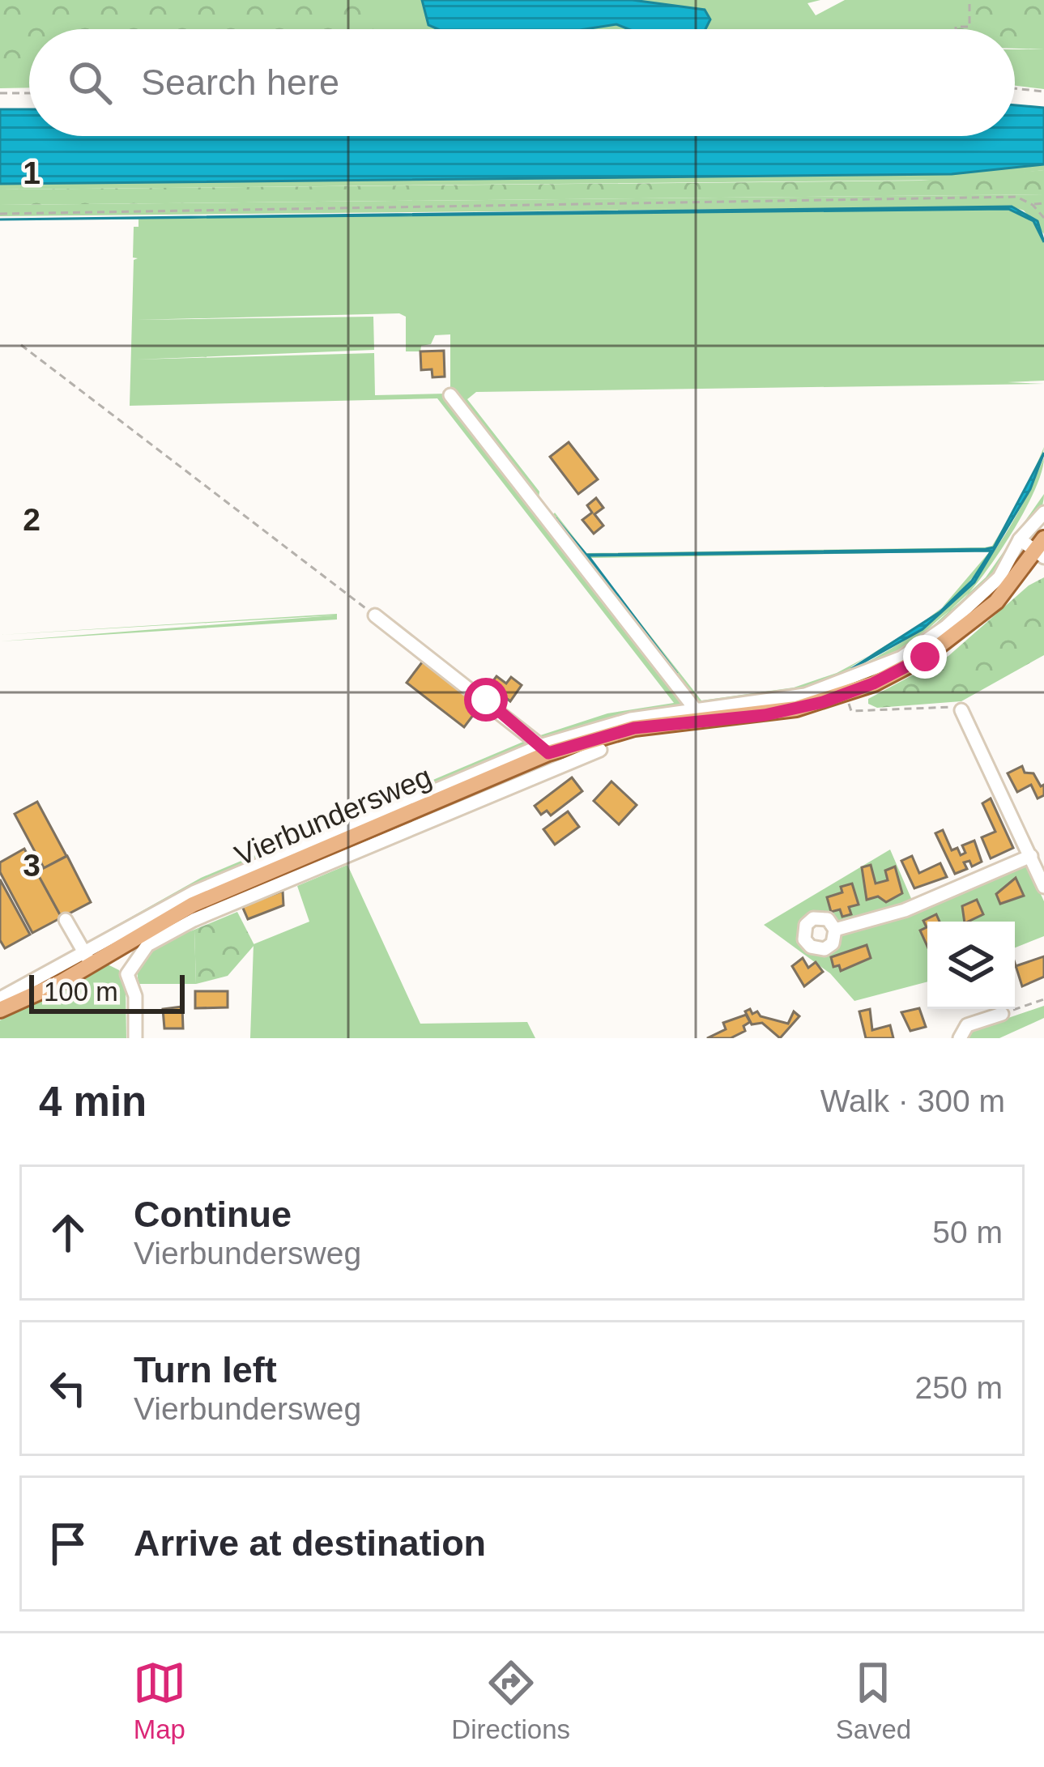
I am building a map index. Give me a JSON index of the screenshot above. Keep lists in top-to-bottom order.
{
  "streets": {
    "main road": ["Vierbundersweg"]
  },
  "scale_bar": "100 m",
  "page": {
    "search": "Search here",
    "scale": "100 m",
    "heading": ["4 min", "Walk · 300 m"],
    "list": [
      ["Continue", "Vierbundersweg", "50 m"],
      ["Turn left", "Vierbundersweg", "250 m"],
      "Arrive at destination"
    ],
    "nav": ["Map", "Directions", "Saved"]
  },
  "grid": {
    "rows": ["1", "2", "3"]
  }
}
